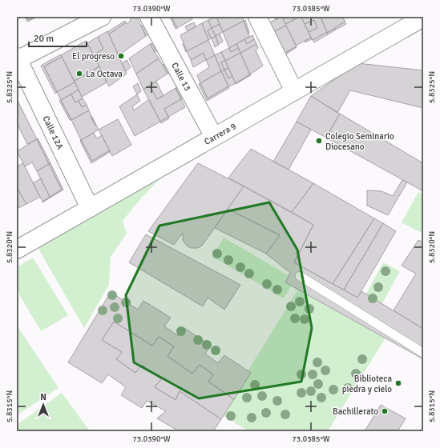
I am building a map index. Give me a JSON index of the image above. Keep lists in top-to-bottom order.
{
  "streets": {
    "street": ["Calle 13", "Calle 12A", "Carrera 9"]
  },
  "crossings": [
    ["Calle 13", "Carrera 9"],
    ["Calle 12A", "Carrera 9"]
  ],
  "places": [
    "El progreso",
    "La Octava",
    "Colegio Seminario Diocesano",
    "Biblioteca piedra y cielo",
    "Bachillerato"
  ],
  "scale_bar": "20 m",
  "north": "top",
  "coordinates": [
    "73.0390°W",
    "73.0385°W",
    "5.8325°N",
    "5.8320°N",
    "5.8315°N"
  ]
}
